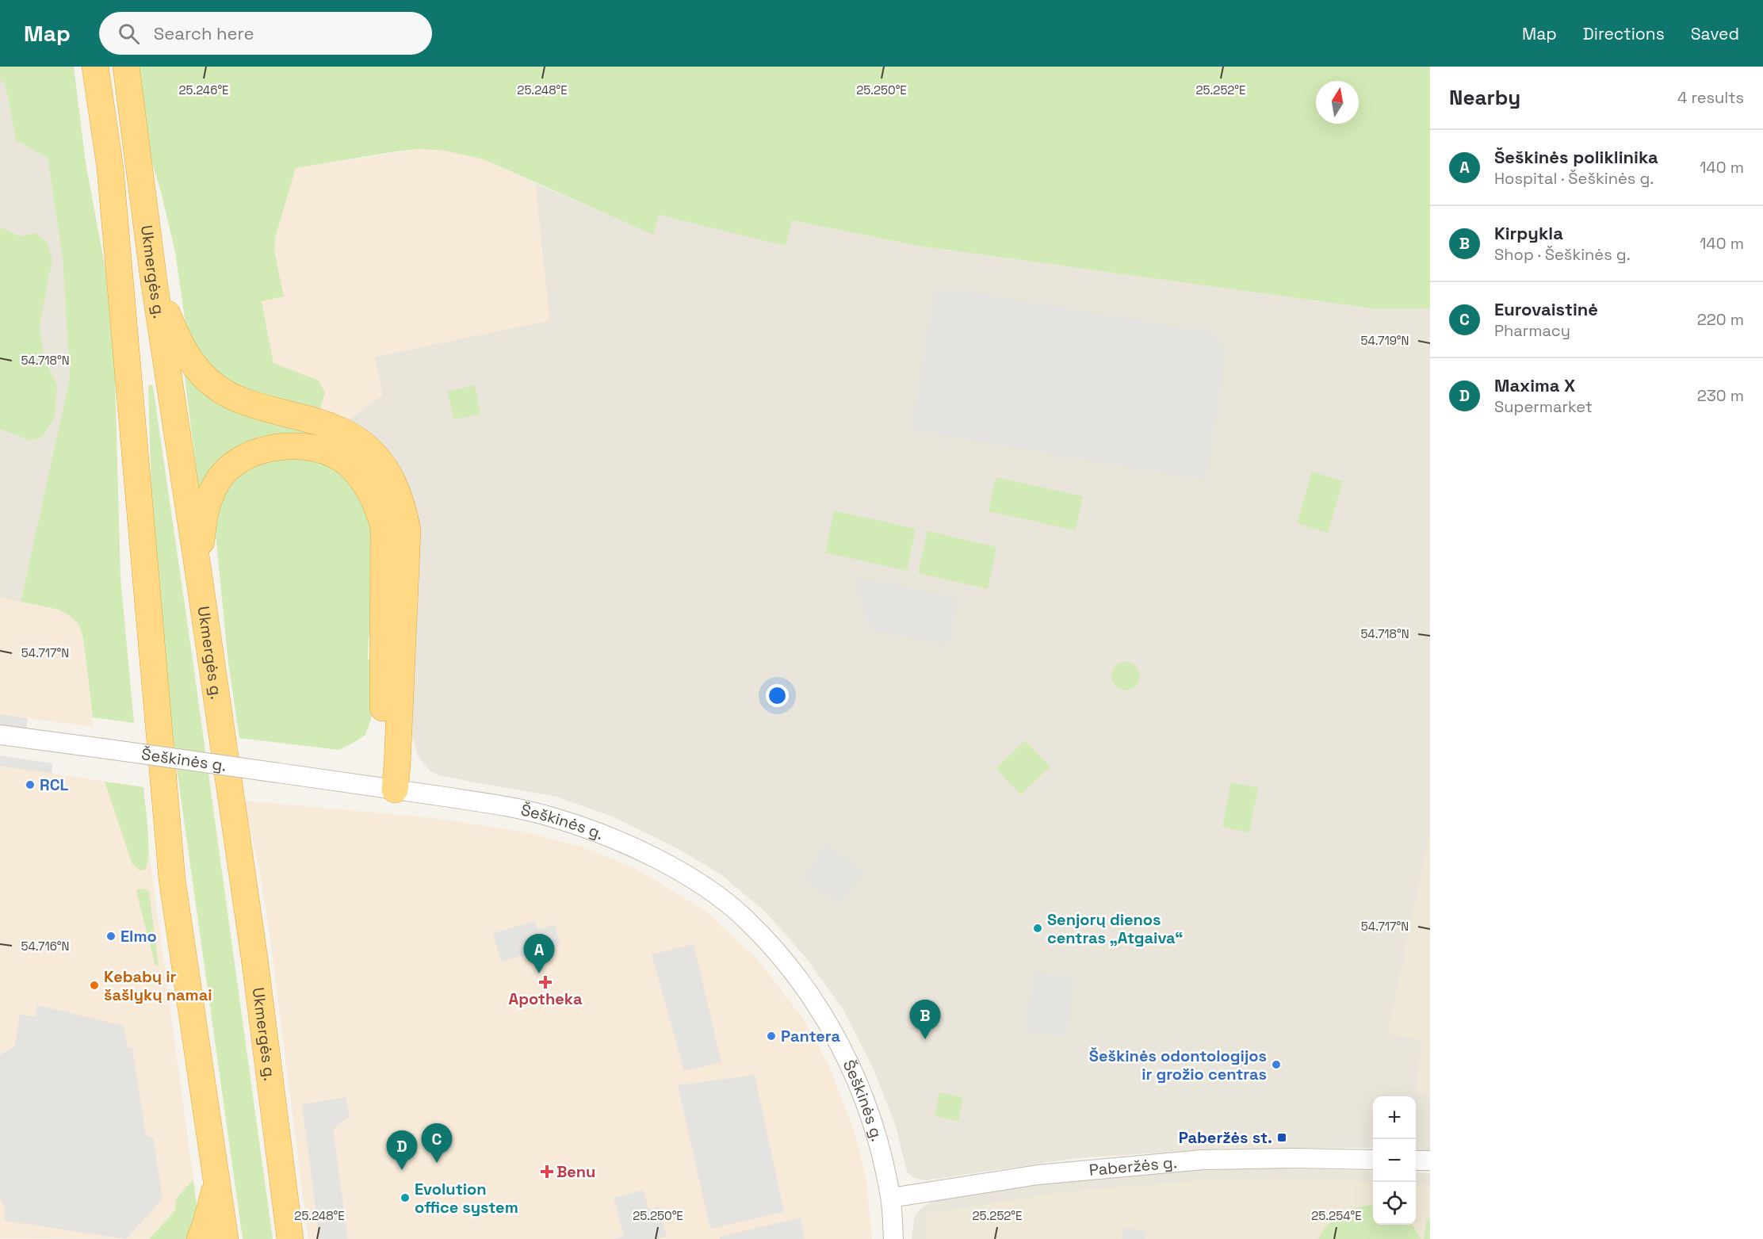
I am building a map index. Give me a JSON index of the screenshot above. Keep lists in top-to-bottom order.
{
  "streets": {
    "highway": ["Ukmergės g."],
    "street": ["Šeškinės g.", "Paberžės g."]
  },
  "crossings": [
    ["Šeškinės g.", "Paberžės g."]
  ],
  "places": {
    "other": [
      "RCL",
      "Senjorų dienos centras „Atgaiva“",
      "Elmo",
      "Kebabų ir šašlykų namai",
      "Pantera",
      "Šeškinės odontologijos ir grožio centras",
      "Evolution office system"
    ],
    "health": ["Apotheka", "Benu"],
    "transit": ["Paberžės st."]
  },
  "north": "top",
  "page": {
    "header": "Map",
    "search": "Search here",
    "nav": ["Map", "Directions", "Saved"],
    "heading": ["Nearby", "4 results"],
    "list": [
      {
        "mark": "A",
        "name": "Šeškinės poliklinika",
        "note": "Hospital · Šeškinės g.",
        "value": "140 m"
      },
      {
        "mark": "B",
        "name": "Kirpykla",
        "note": "Shop · Šeškinės g.",
        "value": "140 m"
      },
      {
        "mark": "C",
        "name": "Eurovaistinė",
        "note": "Pharmacy",
        "value": "220 m"
      },
      {
        "mark": "D",
        "name": "Maxima X",
        "note": "Supermarket",
        "value": "230 m"
      }
    ],
    "pins": [
      "A",
      "B",
      "C",
      "D"
    ],
    "map_buttons": ["+", "−"]
  },
  "coordinates": [
    "25.246°E",
    "25.248°E",
    "25.250°E",
    "25.252°E",
    "54.719°N",
    "54.718°N",
    "54.717°N",
    "54.716°N",
    "25.254°E"
  ]
}
